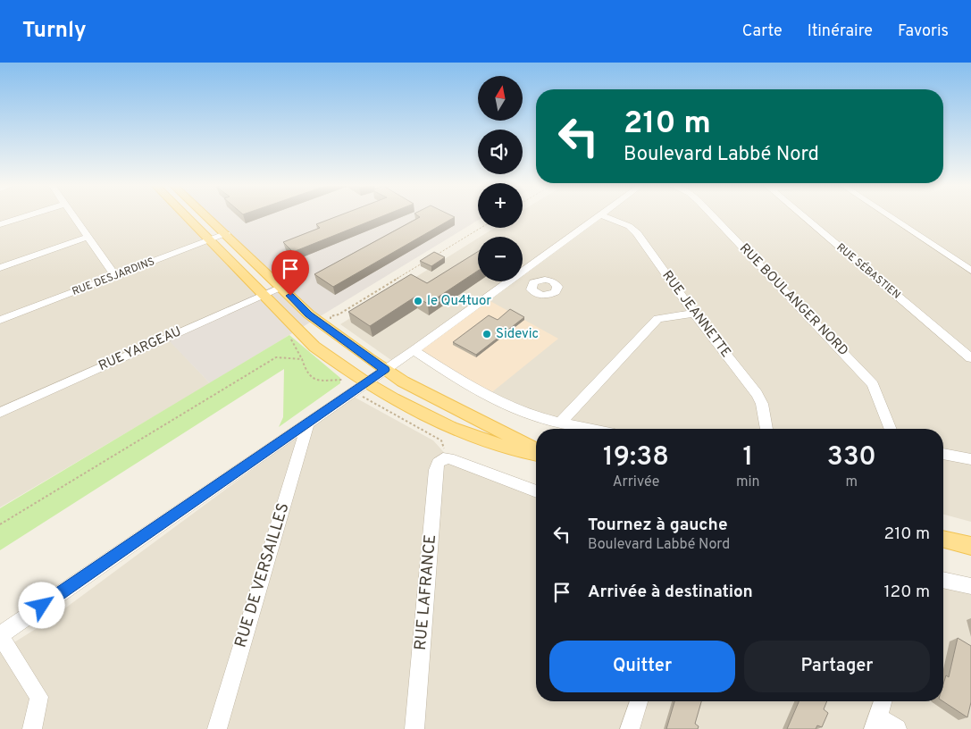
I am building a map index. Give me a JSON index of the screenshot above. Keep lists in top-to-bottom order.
{
  "streets": {
    "street": [
      "RUE SÉBASTIEN",
      "RUE DESJARDINS",
      "RUE BOULANGER NORD",
      "RUE JEANNETTE",
      "RUE YARGEAU",
      "RUE DE VERSAILLES",
      "RUE LAFRANCE"
    ]
  },
  "places": ["le Qu4tuor", "Sidevic"],
  "north": "top",
  "page": {
    "header": "Turnly",
    "nav": ["Carte", "Itinéraire", "Favoris"],
    "map_buttons": ["+", "−"],
    "turn": ["210 m", "Boulevard Labbé Nord"],
    "eta": [
      "19:38",
      "Arrivée",
      "1",
      "min",
      "330",
      "m"
    ],
    "list": [
      {
        "name": "Tournez à gauche",
        "note": "Boulevard Labbé Nord",
        "value": "210 m"
      },
      {
        "name": "Arrivée à destination",
        "value": "120 m"
      }
    ],
    "buttons": ["Quitter", "Partager"]
  }
}
